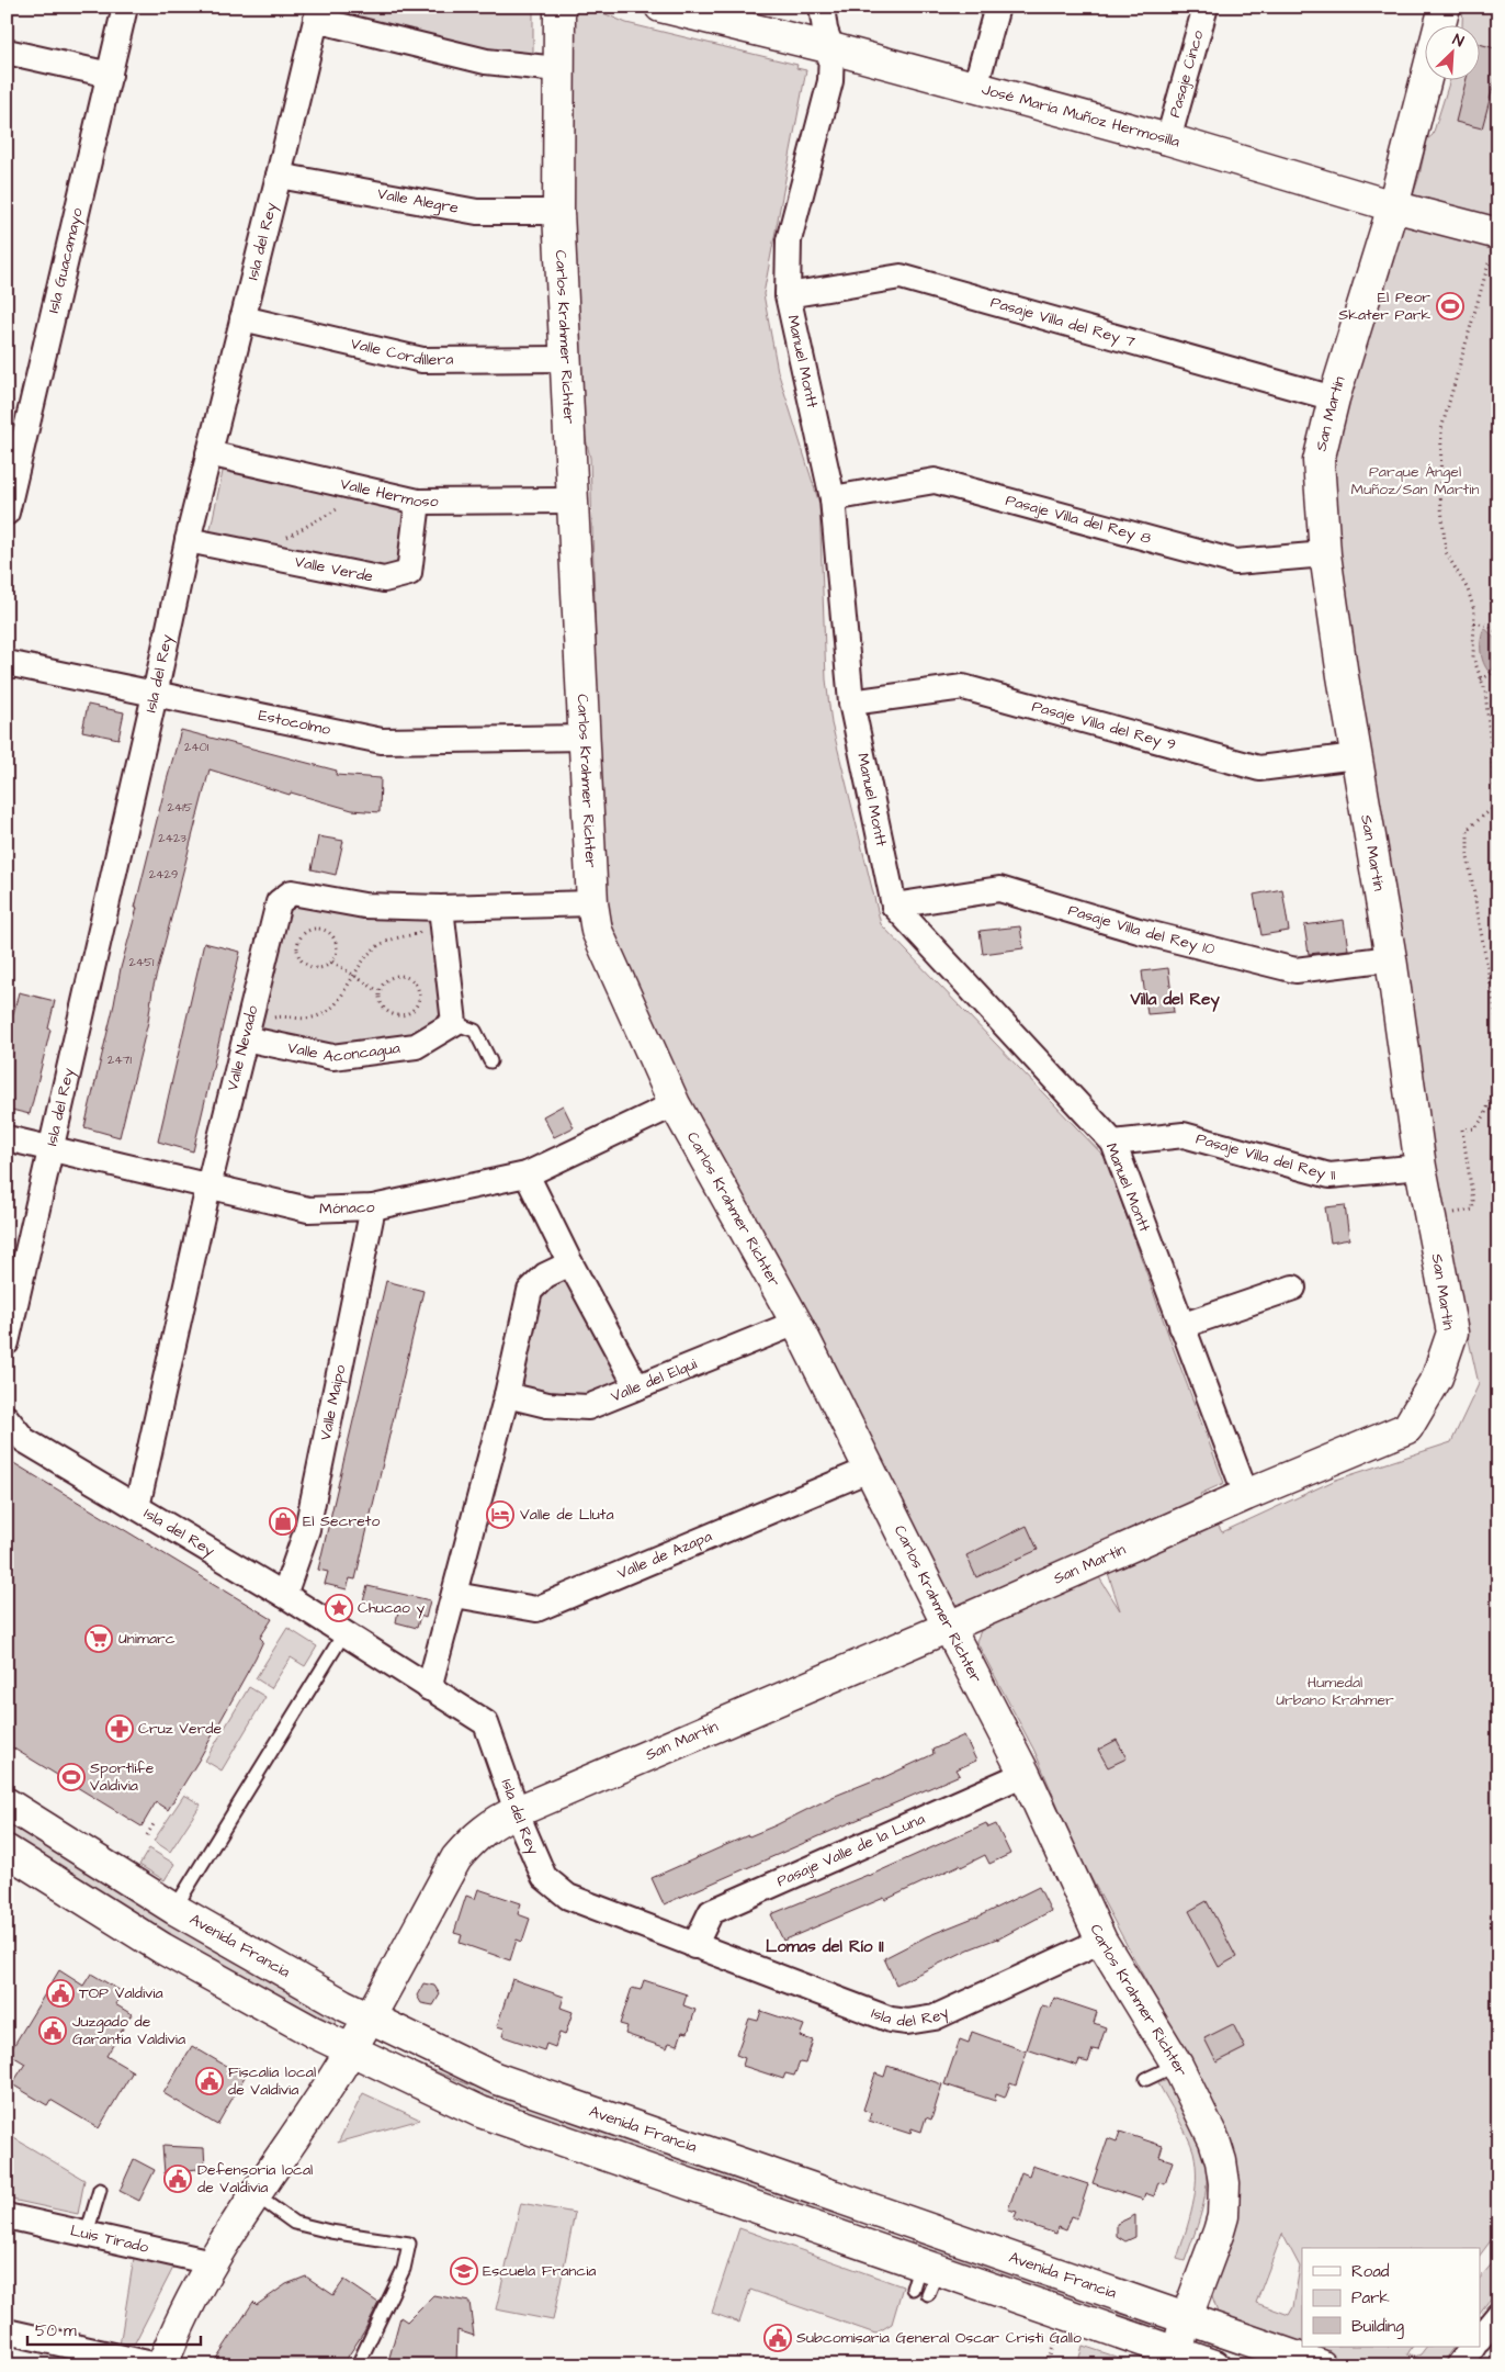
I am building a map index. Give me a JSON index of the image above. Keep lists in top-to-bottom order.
{
  "streets": {
    "street": [
      "Pasaje Cinco",
      "José María Muñoz Hermosilla",
      "Valle Alegre",
      "Isla del Rey",
      "Isla Guacamayo",
      "Pasaje Villa del Rey 7",
      "Carlos Krahmer Richter",
      "Valle Cordillera",
      "Manuel Montt",
      "San Martín",
      "Valle Hermoso",
      "Pasaje Villa del Rey 8",
      "Valle Verde",
      "Estocolmo",
      "Pasaje Villa del Rey 9",
      "Pasaje Villa del Rey 10",
      "Valle Aconcagua",
      "Valle Nevado",
      "Pasaje Villa del Rey 11",
      "Mónaco",
      "Valle del Elqui",
      "Valle Maipo",
      "Valle de Azapa",
      "Pasaje Valle de la Luna",
      "Avenida Francia",
      "Luis Tirado"
    ]
  },
  "crossings": [
    ["Pasaje Cinco", "José María Muñoz Hermosilla"],
    ["José María Muñoz Hermosilla", "Manuel Montt"],
    ["José María Muñoz Hermosilla", "San Martín"],
    ["Valle Alegre", "Isla del Rey"],
    ["Valle Alegre", "Carlos Krahmer Richter"],
    ["Isla del Rey", "Carlos Krahmer Richter"],
    ["Isla del Rey", "Valle Cordillera"],
    ["Isla del Rey", "San Martín"],
    ["Isla del Rey", "Valle Hermoso"],
    ["Isla del Rey", "Valle Verde"],
    ["Isla del Rey", "Estocolmo"],
    ["Isla del Rey", "Valle Nevado"],
    ["Isla del Rey", "Mónaco"],
    ["Isla del Rey", "Valle Maipo"],
    ["Isla del Rey", "Pasaje Valle de la Luna"],
    ["Pasaje Villa del Rey 7", "Manuel Montt"],
    ["Pasaje Villa del Rey 7", "San Martín"],
    ["Carlos Krahmer Richter", "Valle Cordillera"],
    ["Carlos Krahmer Richter", "San Martín"],
    ["Carlos Krahmer Richter", "Valle Hermoso"],
    ["Carlos Krahmer Richter", "Estocolmo"],
    ["Carlos Krahmer Richter", "Valle Nevado"],
    ["Carlos Krahmer Richter", "Mónaco"],
    ["Carlos Krahmer Richter", "Valle del Elqui"],
    ["Carlos Krahmer Richter", "Valle de Azapa"],
    ["Carlos Krahmer Richter", "Pasaje Valle de la Luna"],
    ["Carlos Krahmer Richter", "Avenida Francia"],
    ["Manuel Montt", "San Martín"],
    ["Manuel Montt", "Pasaje Villa del Rey 8"],
    ["Manuel Montt", "Pasaje Villa del Rey 9"],
    ["Manuel Montt", "Pasaje Villa del Rey 10"],
    ["Manuel Montt", "Pasaje Villa del Rey 11"],
    ["San Martín", "Pasaje Villa del Rey 8"],
    ["San Martín", "Pasaje Villa del Rey 9"],
    ["San Martín", "Pasaje Villa del Rey 10"],
    ["San Martín", "Pasaje Villa del Rey 11"],
    ["San Martín", "Avenida Francia"],
    ["San Martín", "Luis Tirado"],
    ["Valle Hermoso", "Valle Verde"],
    ["Valle Aconcagua", "Valle Nevado"],
    ["Valle Nevado", "Mónaco"],
    ["Mónaco", "Valle Maipo"]
  ],
  "districts": ["Villa del Rey", "Lomas del Río II"],
  "parks": ["Parque Ángel Muñoz/San Martin", "Humedal Urbano Krahmer"],
  "places": {
    "sports": ["El Peor Skater Park", "Sportlife Valdivia"],
    "hotel": ["Valle de Lluta"],
    "shop": ["El Secreto"],
    "place": ["Chucao y"],
    "supermarket": ["Unimarc"],
    "pharmacy": ["Cruz Verde"],
    "public building": [
      "TOP Valdivia",
      "Juzgado de Garantía Valdivia",
      "Fiscalía local de Valdivia",
      "Defensoría local de Valdivia",
      "Subcomisaria General Oscar Cristi Gallo"
    ],
    "school or university": ["Escuela Francia"]
  },
  "house_numbers": [
    "2401",
    "2415",
    "2423",
    "2429",
    "2451",
    "2471"
  ],
  "legend": ["Road", "Park", "Building"],
  "scale_bar": "50 m",
  "north": "top right"
}
